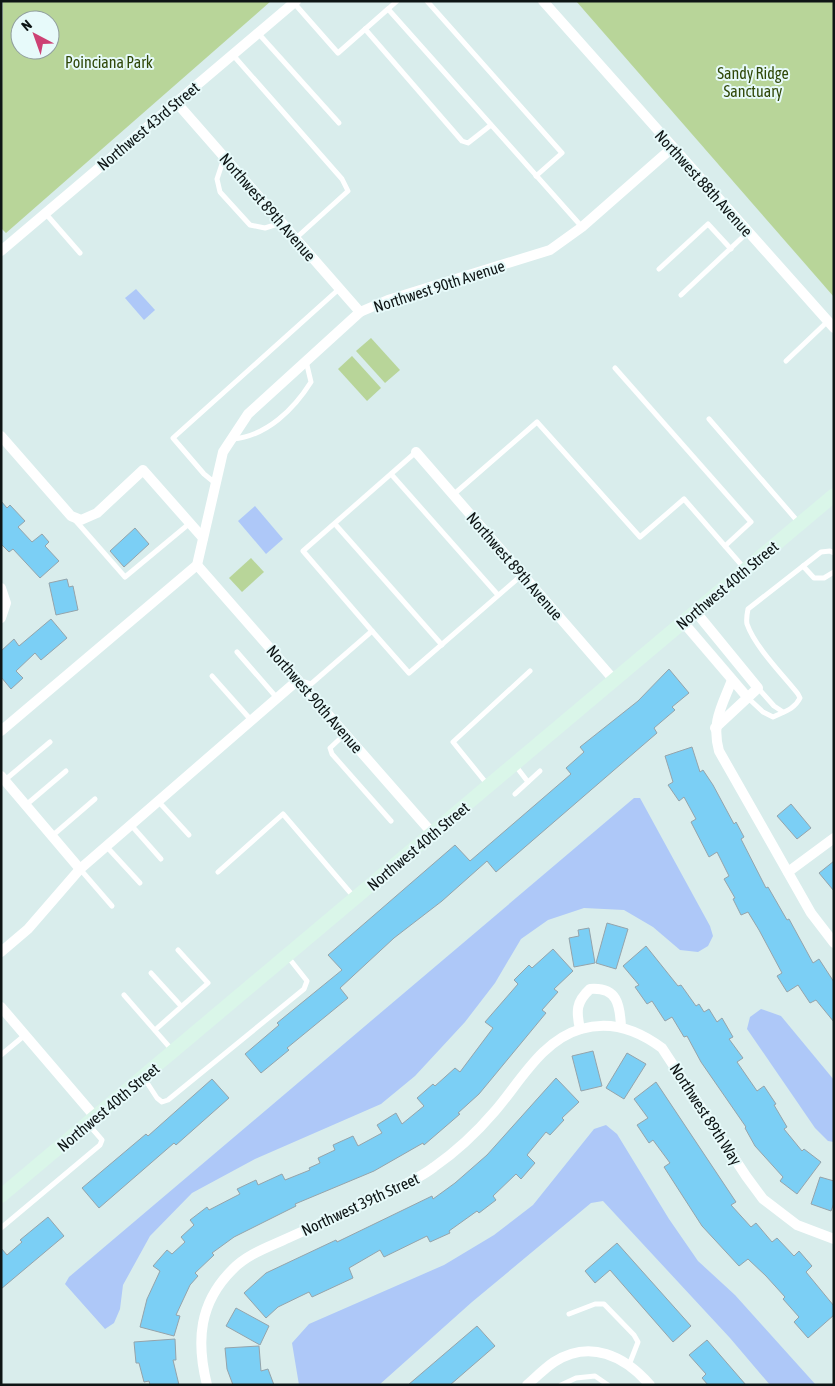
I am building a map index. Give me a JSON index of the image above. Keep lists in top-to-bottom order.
{
  "streets": {
    "street": [
      "Northwest 43rd Street",
      "Northwest 88th Avenue",
      "Northwest 89th Avenue",
      "Northwest 90th Avenue",
      "Northwest 40th Street",
      "Northwest 89th Way",
      "Northwest 39th Street"
    ]
  },
  "crossings": [
    ["Northwest 43rd Street", "Northwest 89th Avenue"],
    ["Northwest 88th Avenue", "Northwest 90th Avenue"],
    ["Northwest 89th Avenue", "Northwest 90th Avenue"],
    ["Northwest 89th Avenue", "Northwest 40th Street"],
    ["Northwest 90th Avenue", "Northwest 40th Street"],
    ["Northwest 89th Way", "Northwest 39th Street"]
  ],
  "parks": ["Poinciana Park", "Sandy Ridge Sanctuary"],
  "north": "top left"
}
